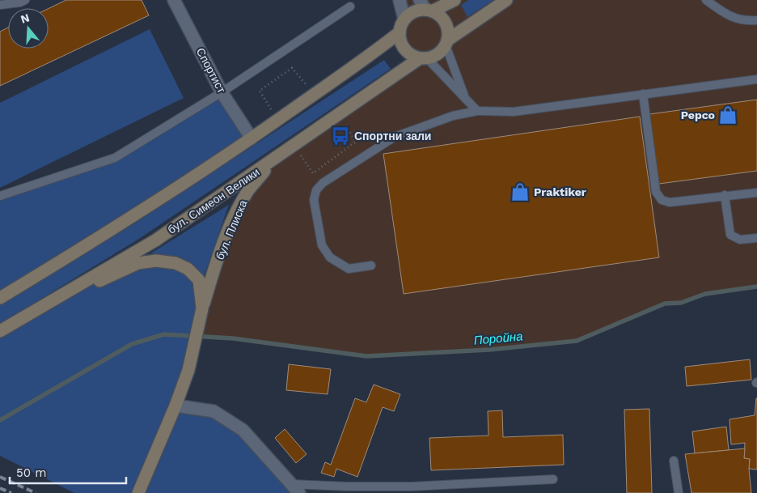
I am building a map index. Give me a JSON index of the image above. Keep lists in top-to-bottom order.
{
  "streets": {
    "main road": ["бул. Симеон Велики", "бул. Плиска"],
    "street": ["Спортист"]
  },
  "crossings": [
    ["бул. Симеон Велики", "бул. Плиска"]
  ],
  "water": ["Поройна"],
  "places": {
    "shop": ["Pepco", "Praktiker"],
    "bus stop": ["Спортни зали"]
  },
  "scale_bar": "50 m",
  "north": "top"
}
